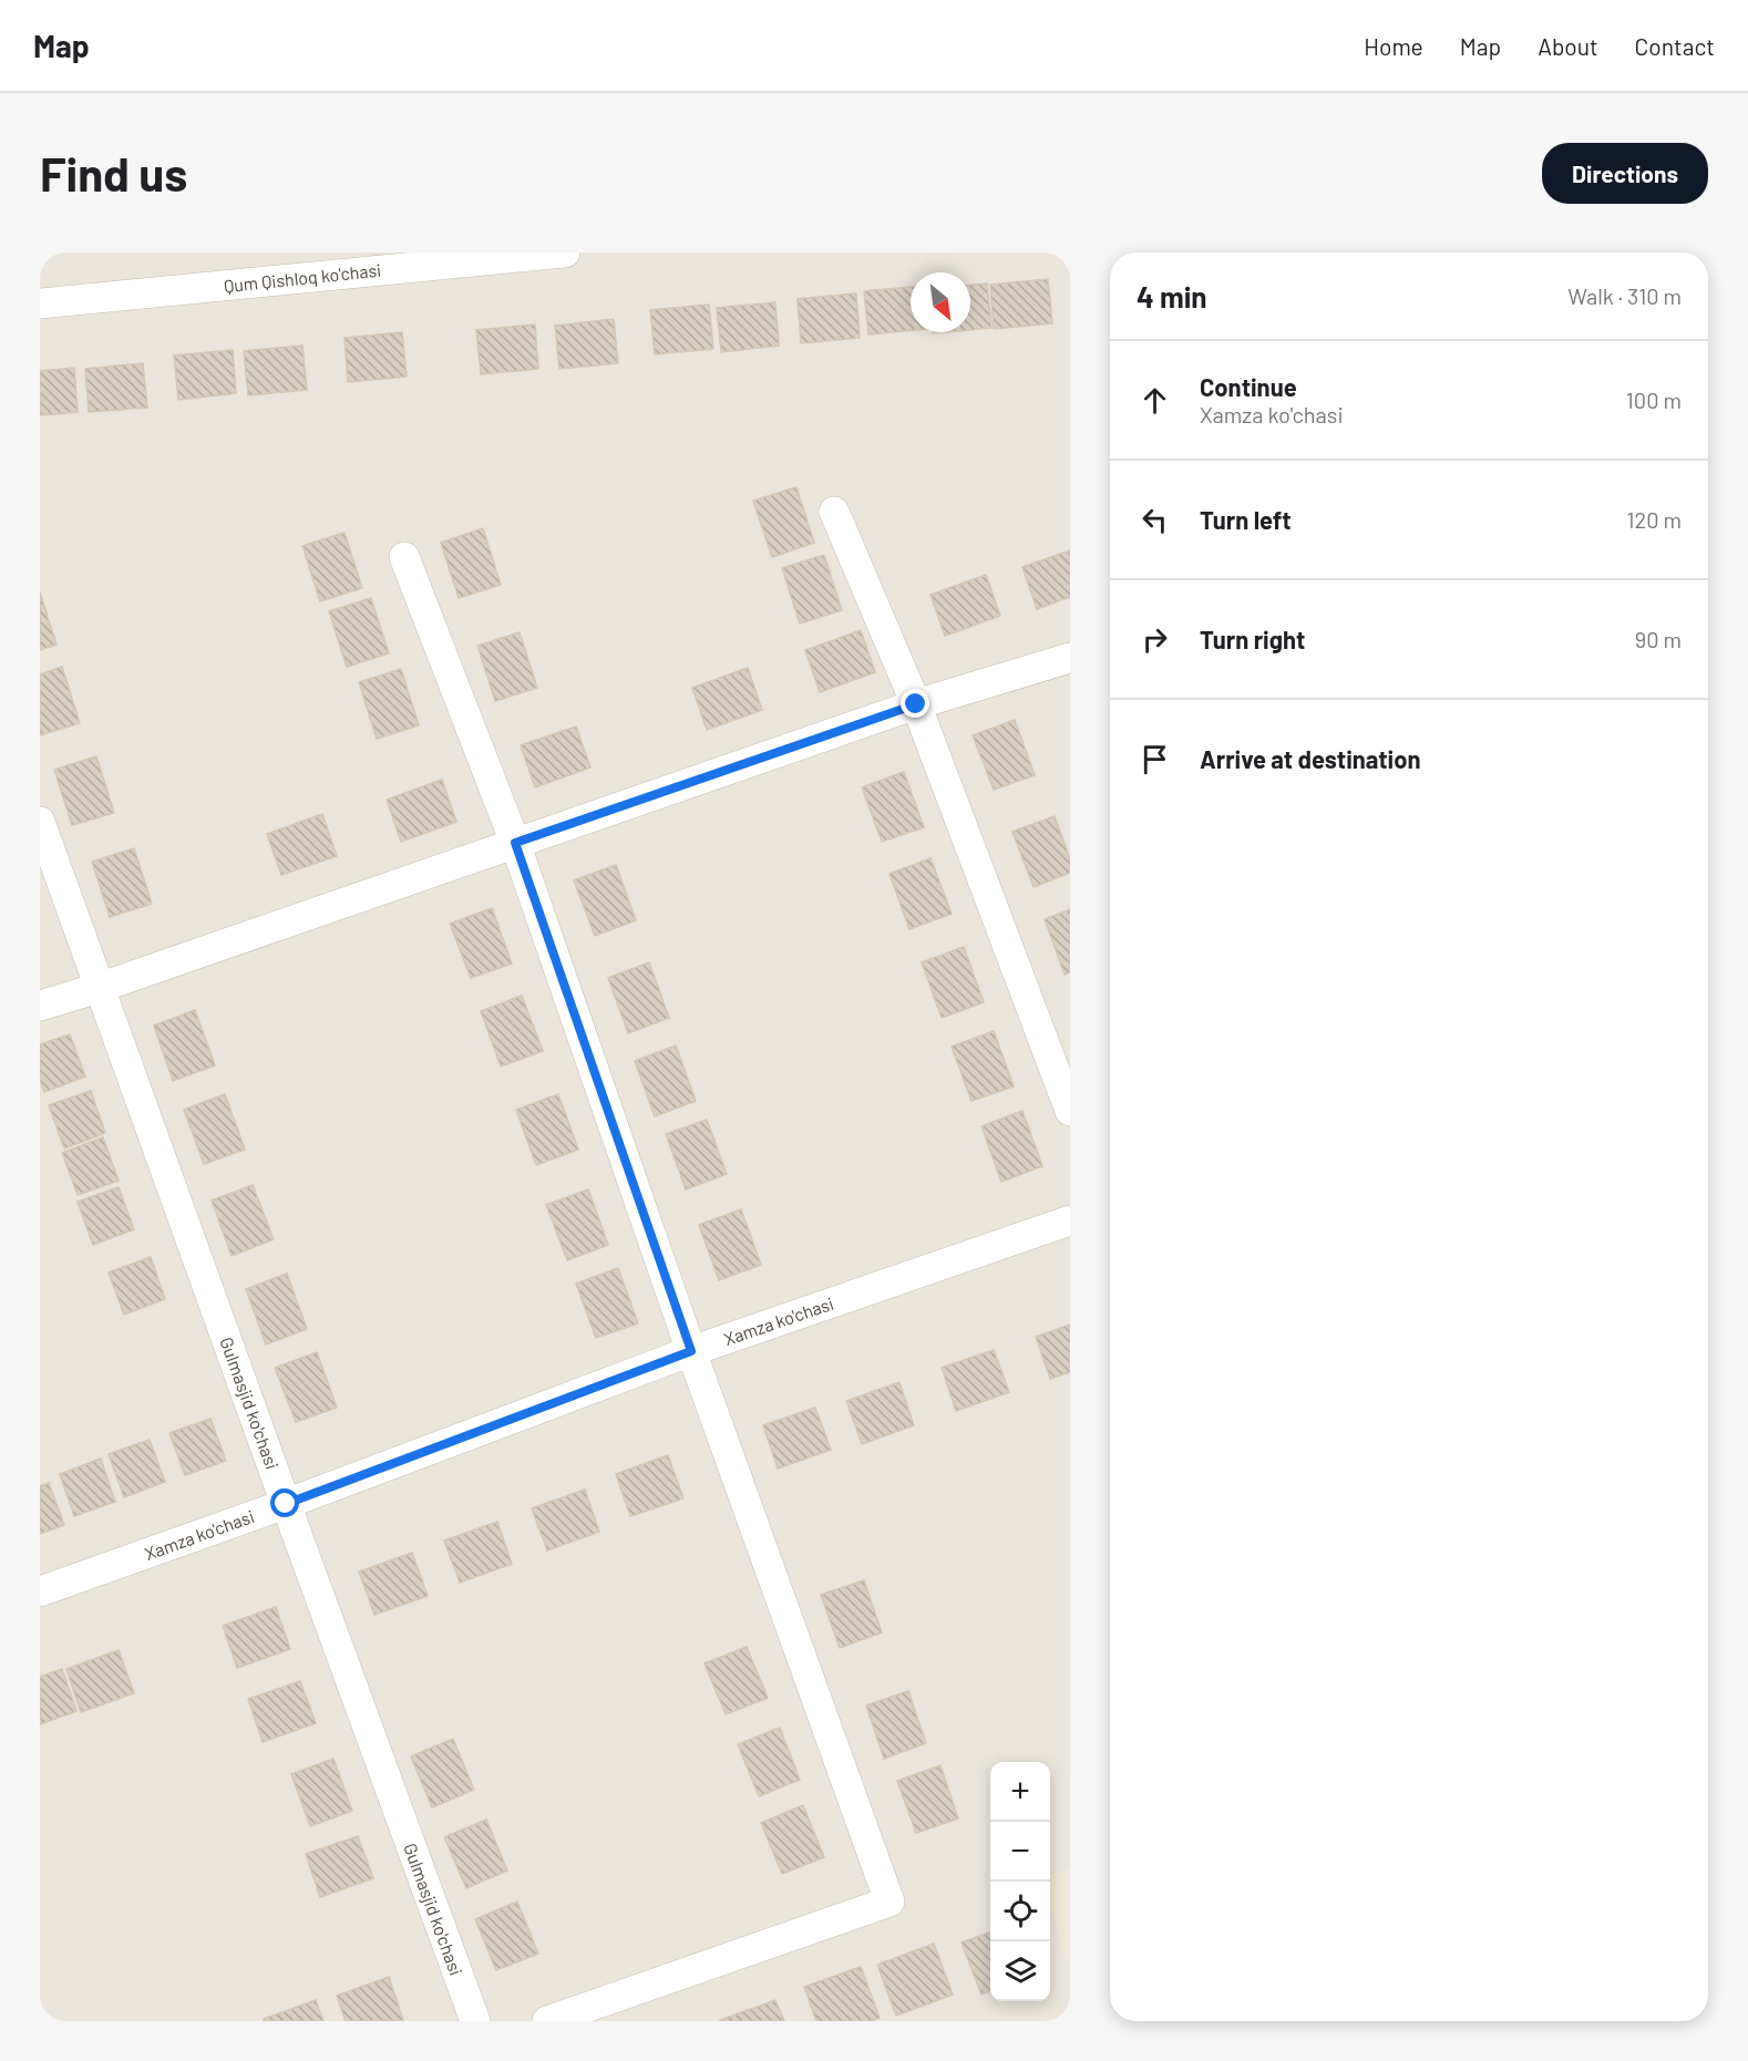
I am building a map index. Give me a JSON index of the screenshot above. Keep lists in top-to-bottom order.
{
  "streets": {
    "street": ["Qum Qishloq ko'chasi", "Xamza ko'chasi", "Gulmasjid ko'chasi"]
  },
  "crossings": [
    ["Xamza ko'chasi", "Gulmasjid ko'chasi"]
  ],
  "north": "bottom right",
  "page": {
    "header": "Map",
    "nav": [
      "Home",
      "Map",
      "About",
      "Contact"
    ],
    "buttons": "Directions",
    "title": "Find us",
    "heading": ["4 min", "Walk · 310 m"],
    "list": [
      ["Continue", "Xamza ko'chasi", "100 m"],
      ["Turn left", "120 m"],
      ["Turn right", "90 m"],
      "Arrive at destination"
    ],
    "map_buttons": ["+", "−"]
  }
}
